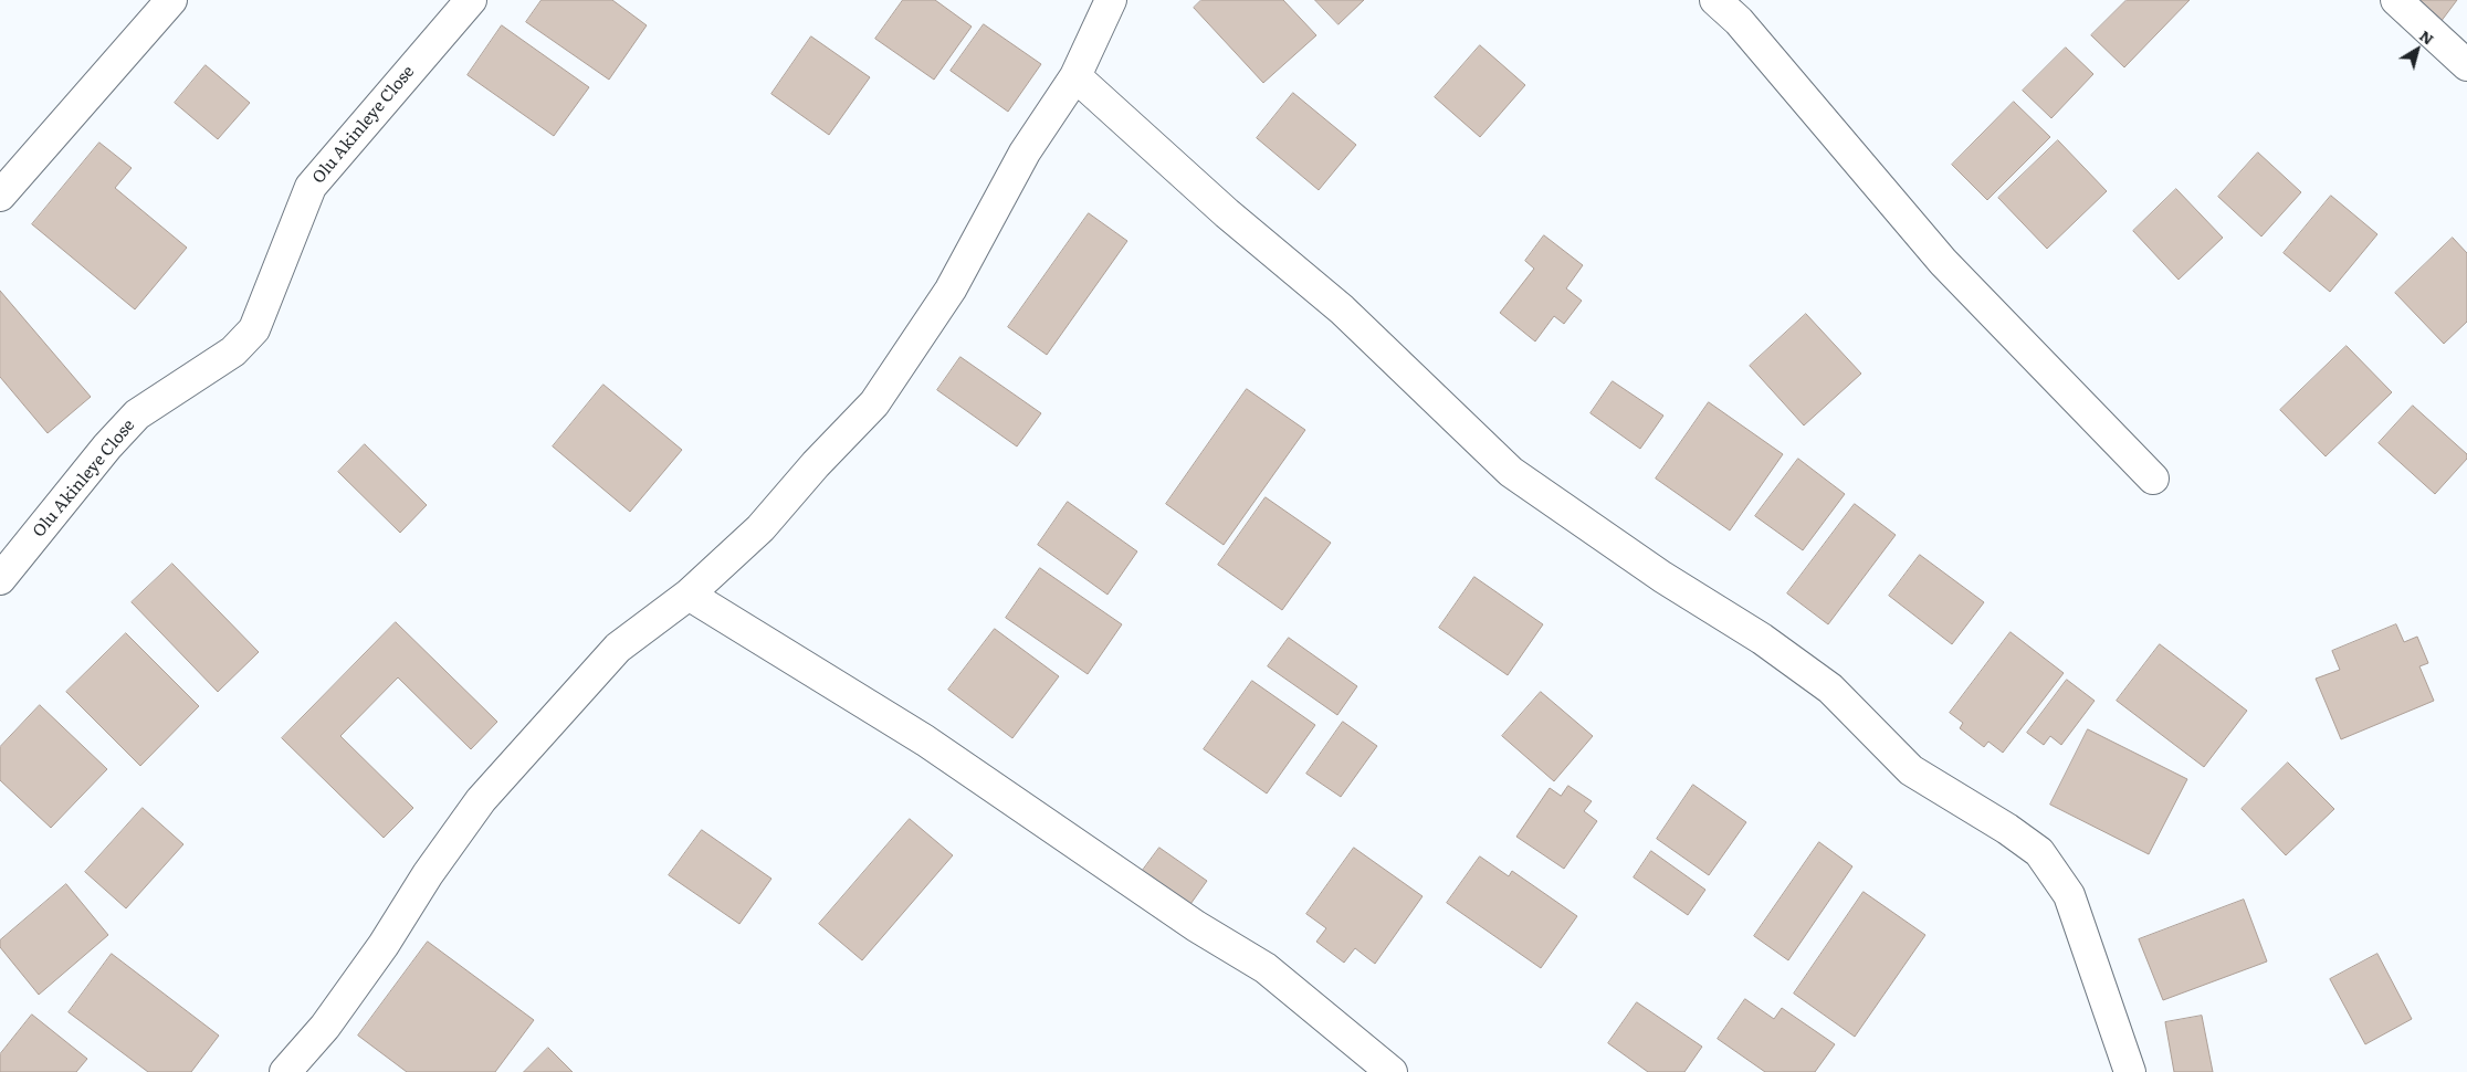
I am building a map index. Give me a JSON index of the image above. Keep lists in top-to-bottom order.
{
  "streets": {
    "street": ["Olu Akinleye Close"]
  },
  "north": "top right"
}
